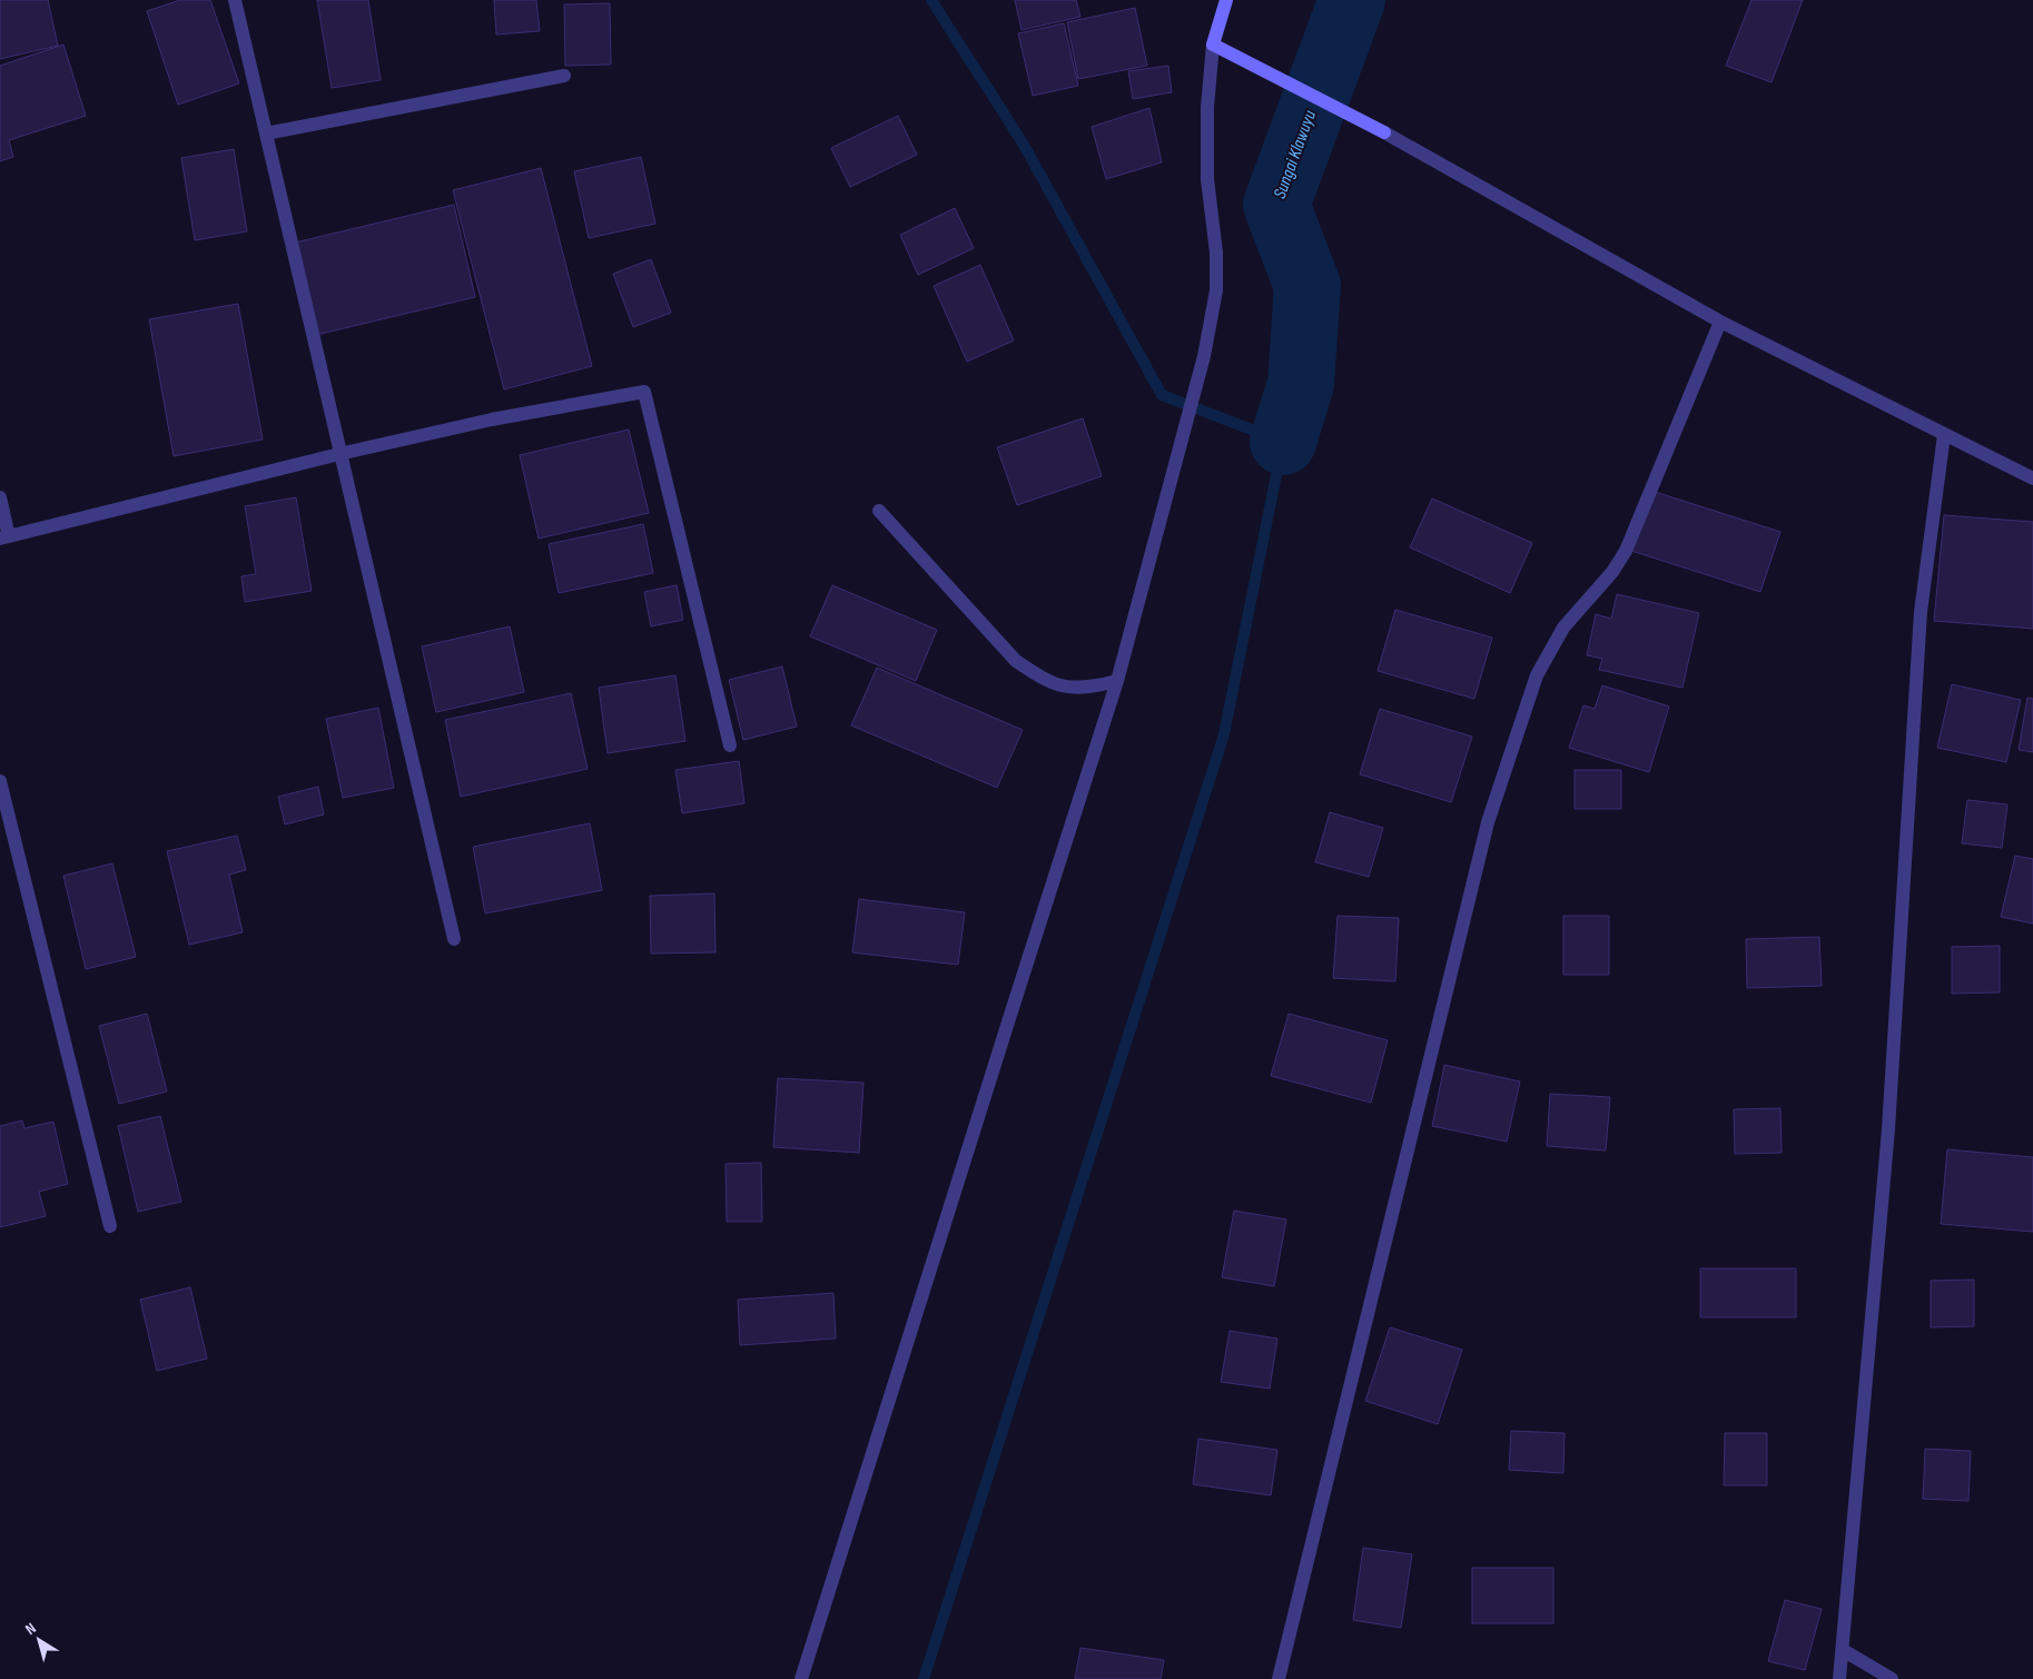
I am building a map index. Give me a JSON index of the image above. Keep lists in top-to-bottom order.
{
  "water": ["Sungai Klawuyu"],
  "north": "top left"
}
